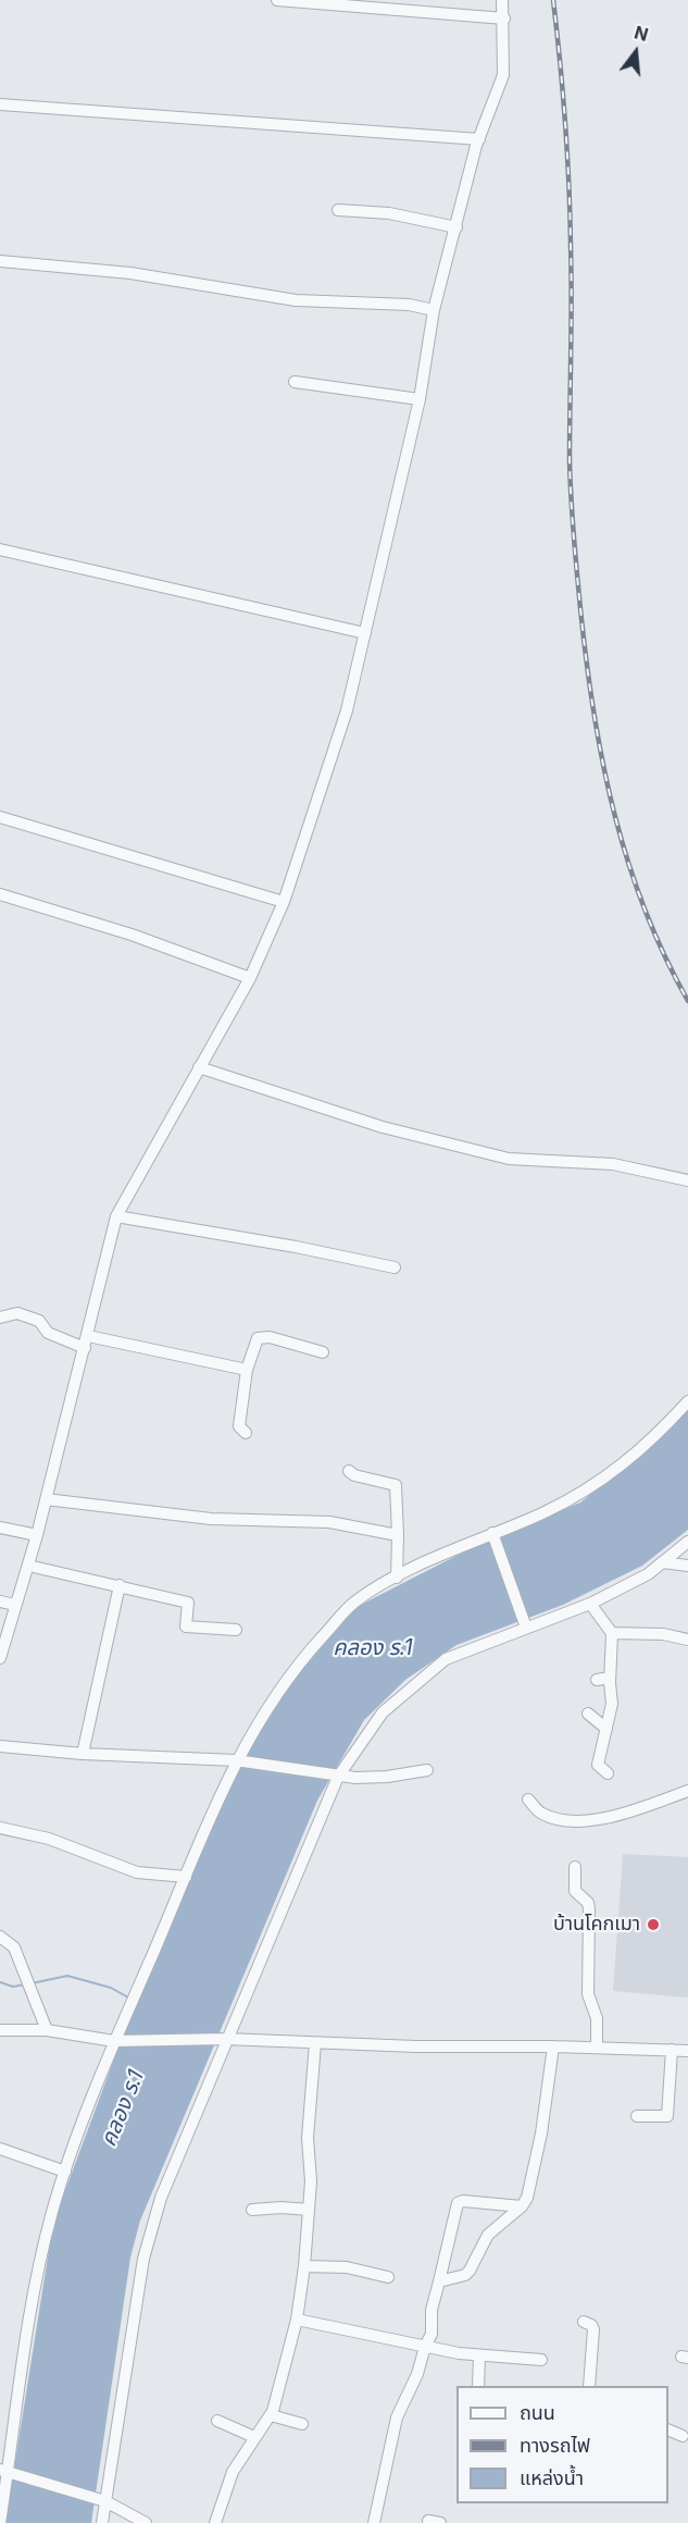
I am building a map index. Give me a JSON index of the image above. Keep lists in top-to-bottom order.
{
  "water": ["คลอง ร.1"],
  "places": ["บ้านโคกเมา"],
  "legend": ["ถนน", "ทางรถไฟ", "แหล่งน้ำ"],
  "north": "top"
}
